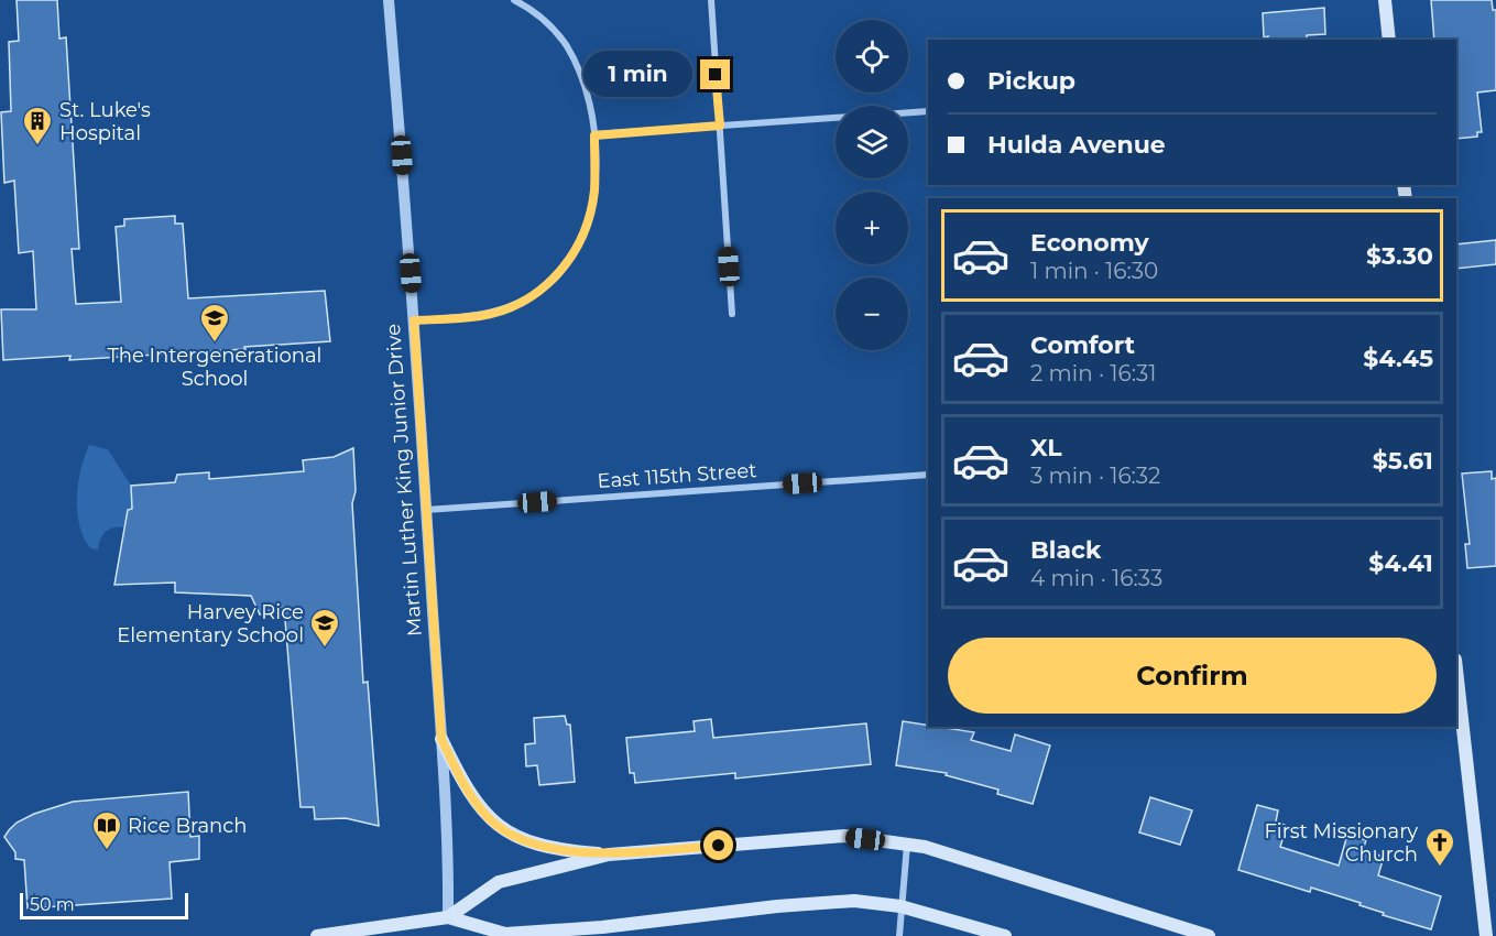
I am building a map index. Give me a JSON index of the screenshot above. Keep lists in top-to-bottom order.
{
  "streets": {
    "street": ["East 115th Street", "Martin Luther King Junior Drive"]
  },
  "crossings": [
    ["East 115th Street", "Martin Luther King Junior Drive"]
  ],
  "places": {
    "building": ["St. Luke's Hospital"],
    "school or university": ["The Intergenerational School", "Harvey Rice Elementary School"],
    "library": ["Rice Branch"],
    "church": ["First Missionary Church"]
  },
  "scale_bar": "50 m",
  "page": {
    "map_buttons": ["+", "−"],
    "banner": ["Pickup", "Hulda Avenue"],
    "bubble": "1 min",
    "list": [
      {
        "name": "Economy",
        "note": "1 min · 16:30",
        "value": "$3.30"
      },
      {
        "name": "Comfort",
        "note": "2 min · 16:31",
        "value": "$4.45"
      },
      {
        "name": "XL",
        "note": "3 min · 16:32",
        "value": "$5.61"
      },
      {
        "name": "Black",
        "note": "4 min · 16:33",
        "value": "$4.41"
      }
    ],
    "buttons": "Confirm",
    "scale": "50 m"
  }
}
